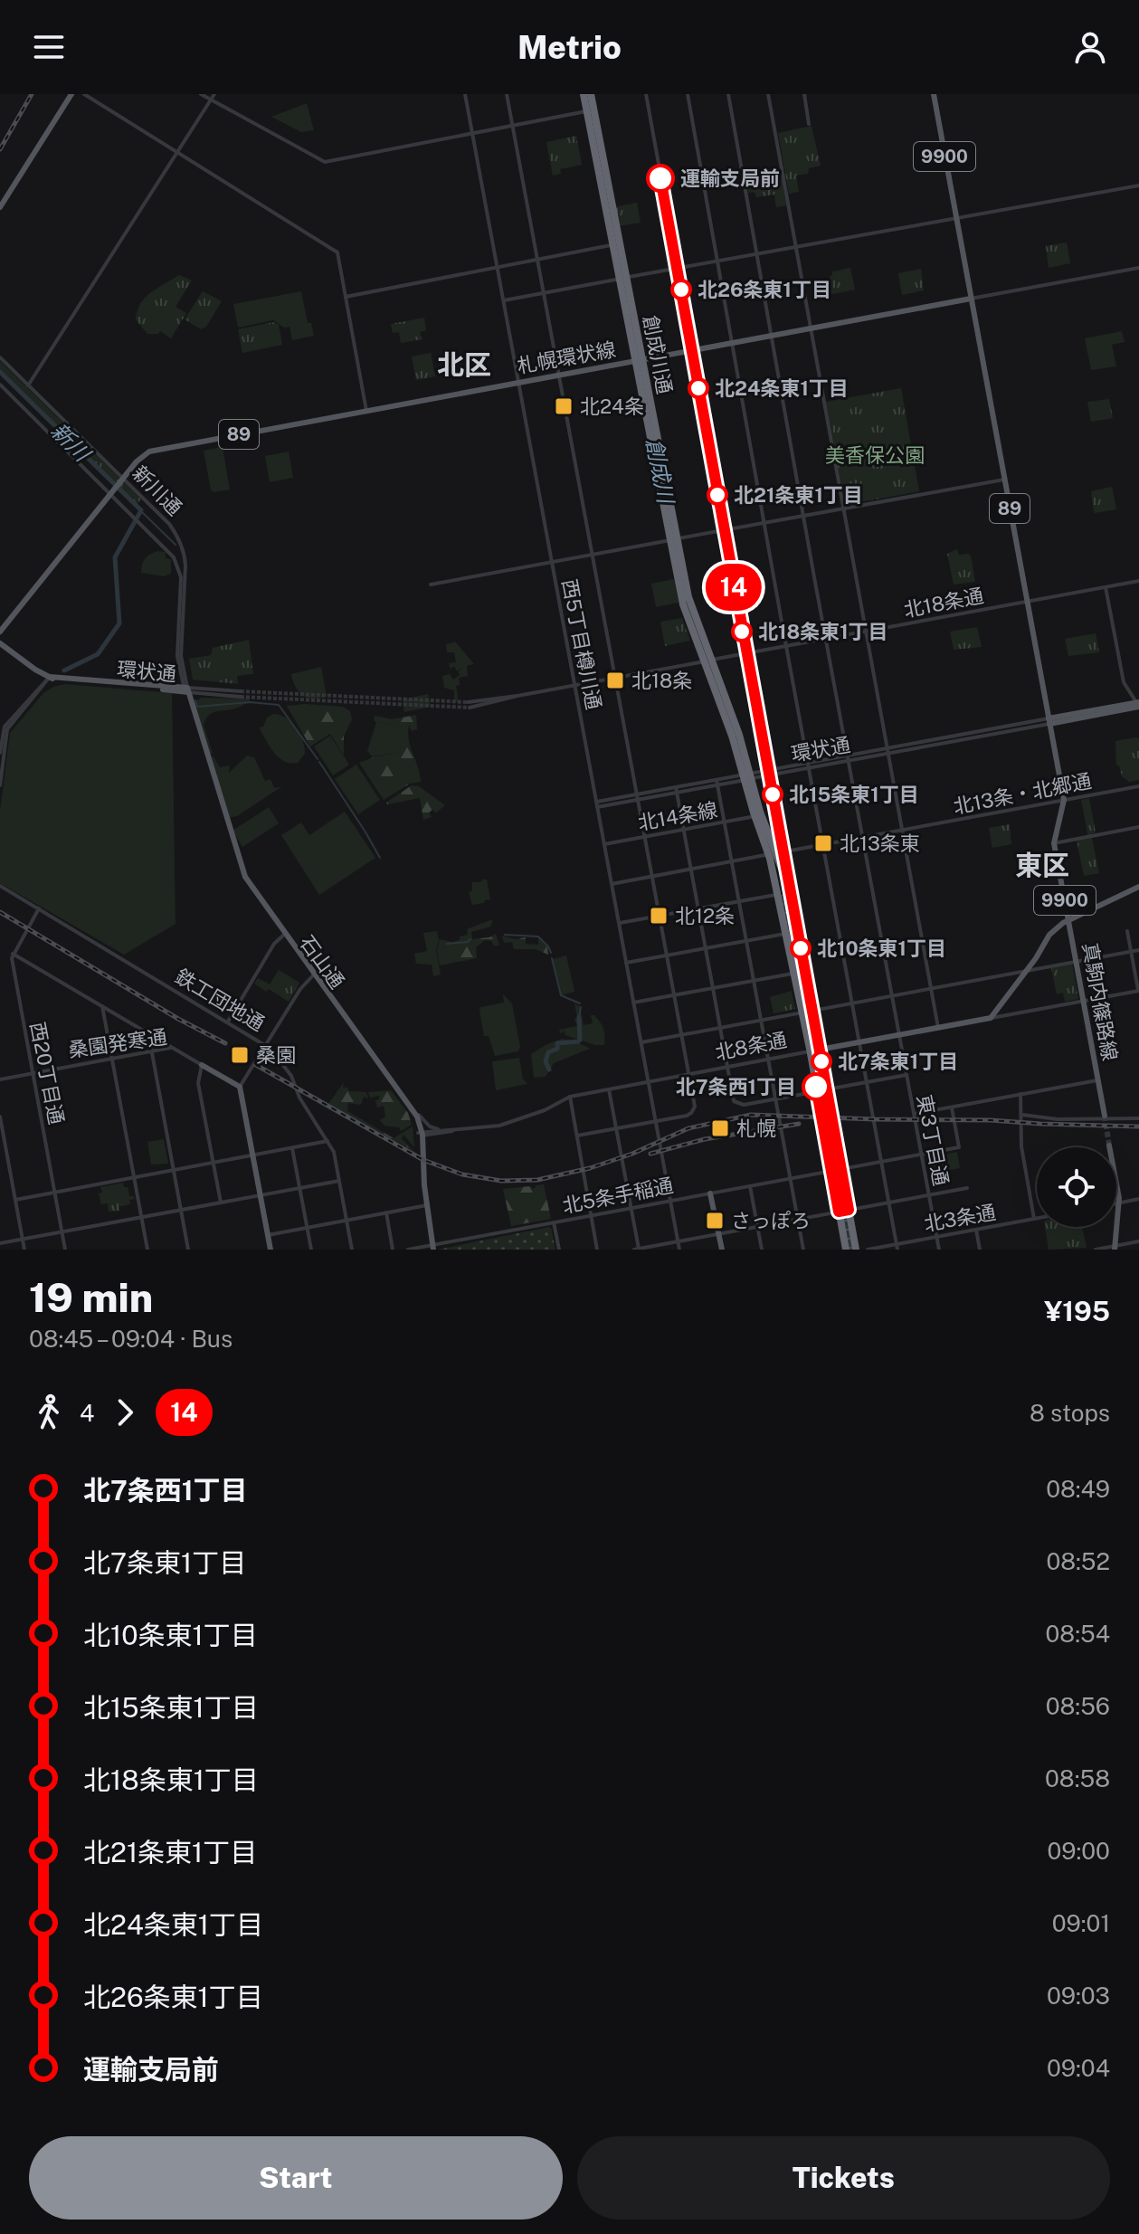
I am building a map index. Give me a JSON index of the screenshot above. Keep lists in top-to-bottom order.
{
  "streets": {
    "highway": ["創成川通"],
    "main road": [
      "9900",
      "札幌環状線",
      "89",
      "環状通",
      "石山通",
      "真駒内篠路線",
      "桑園発寒通",
      "北8条通"
    ],
    "street": [
      "新川通",
      "北18条通",
      "西5丁目樽川通",
      "北13条・北郷通",
      "北14条線",
      "鉄工団地通",
      "西20丁目通",
      "東3丁目通",
      "北5条手稲通",
      "北3条通"
    ]
  },
  "crossings": [
    ["9900", "札幌環状線"],
    ["9900", "89"],
    ["創成川通", "札幌環状線"],
    ["創成川通", "北18条通"],
    ["創成川通", "環状通"],
    ["創成川通", "北13条・北郷通"],
    ["創成川通", "北14条線"],
    ["創成川通", "北8条通"],
    ["創成川通", "北5条手稲通"],
    ["札幌環状線", "89"],
    ["札幌環状線", "新川通"],
    ["札幌環状線", "西5丁目樽川通"],
    ["札幌環状線", "東3丁目通"],
    ["89", "北18条通"],
    ["89", "環状通"],
    ["89", "真駒内篠路線"],
    ["新川通", "環状通"],
    ["新川通", "石山通"],
    ["北18条通", "東3丁目通"],
    ["西5丁目樽川通", "環状通"],
    ["西5丁目樽川通", "北13条・北郷通"],
    ["西5丁目樽川通", "北14条線"],
    ["西5丁目樽川通", "北8条通"],
    ["西5丁目樽川通", "北5条手稲通"],
    ["環状通", "石山通"],
    ["環状通", "真駒内篠路線"],
    ["環状通", "東3丁目通"],
    ["北13条・北郷通", "真駒内篠路線"],
    ["北13条・北郷通", "東3丁目通"],
    ["石山通", "北8条通"],
    ["石山通", "北5条手稲通"],
    ["真駒内篠路線", "北8条通"],
    ["桑園発寒通", "西20丁目通"],
    ["北8条通", "東3丁目通"],
    ["東3丁目通", "北5条手稲通"],
    ["東3丁目通", "北3条通"]
  ],
  "districts": ["北区", "東区"],
  "water": ["新川", "創成川"],
  "parks": ["美香保公園"],
  "places": {
    "other": [
      "運輸支局前",
      "北26条東1丁目",
      "北24条東1丁目",
      "北21条東1丁目",
      "北18条東1丁目",
      "北15条東1丁目",
      "北10条東1丁目",
      "北7条東1丁目",
      "北7条西1丁目"
    ],
    "transit": [
      "北24条",
      "北18条",
      "北13条東",
      "北12条",
      "桑園",
      "札幌",
      "さっぽろ"
    ]
  },
  "lines": ["bus line 14"],
  "page": {
    "header": "Metrio",
    "on_map": "14",
    "heading": ["19 min", "08:45 – 09:04 · Bus", "¥195"],
    "legs": ["4", "14", "8 stops"],
    "list": [
      {
        "name": "北7条西1丁目",
        "value": "08:49"
      },
      {
        "name": "北7条東1丁目",
        "value": "08:52"
      },
      {
        "name": "北10条東1丁目",
        "value": "08:54"
      },
      {
        "name": "北15条東1丁目",
        "value": "08:56"
      },
      {
        "name": "北18条東1丁目",
        "value": "08:58"
      },
      {
        "name": "北21条東1丁目",
        "value": "09:00"
      },
      {
        "name": "北24条東1丁目",
        "value": "09:01"
      },
      {
        "name": "北26条東1丁目",
        "value": "09:03"
      },
      {
        "name": "運輸支局前",
        "value": "09:04"
      }
    ],
    "buttons": ["Start", "Tickets"]
  }
}
